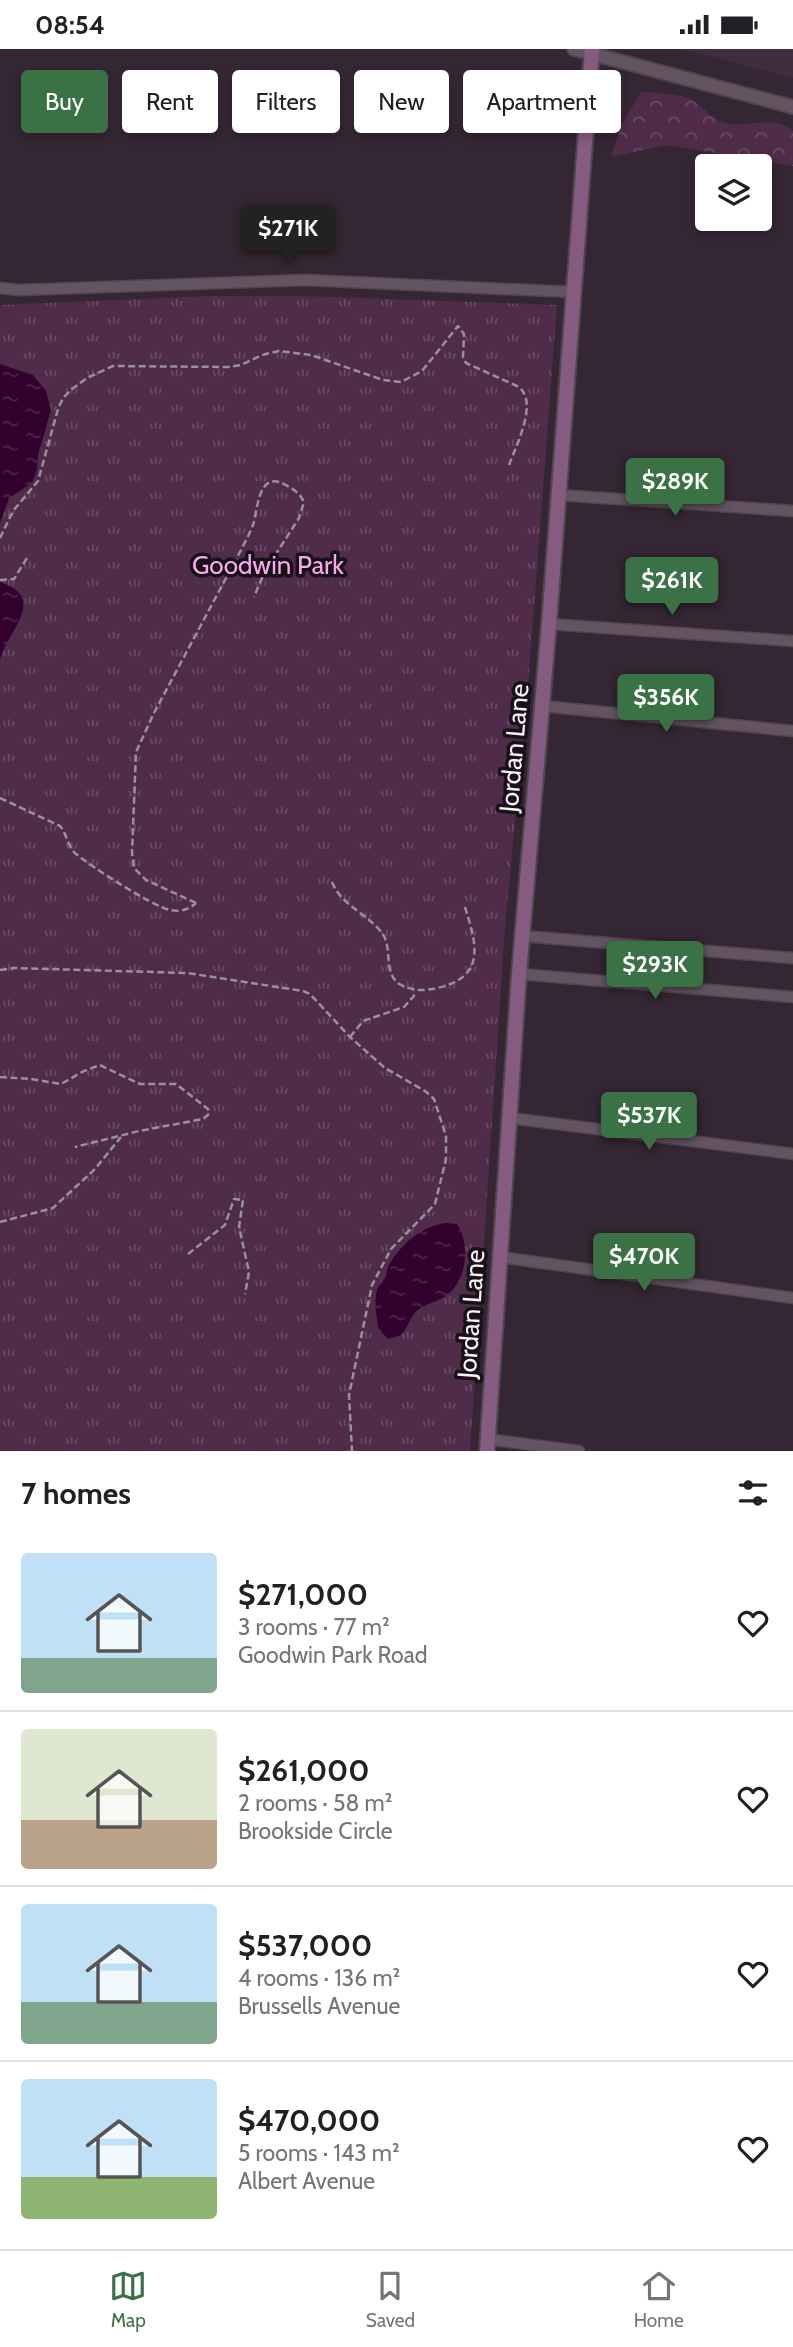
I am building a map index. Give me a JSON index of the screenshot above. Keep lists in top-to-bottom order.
{
  "streets": {
    "main road": ["Jordan Lane"]
  },
  "parks": ["Goodwin Park"],
  "page": {
    "status": "08:54",
    "chip": [
      "Buy",
      "Rent",
      "Filters",
      "New",
      "Apartment"
    ],
    "price": [
      "$271K",
      "$289K",
      "$261K",
      "$356K",
      "$293K",
      "$537K",
      "$470K"
    ],
    "heading": "7 homes",
    "list": [
      {
        "name": "$271,000",
        "note": "3 rooms · 77 m² · Goodwin Park Road"
      },
      {
        "name": "$261,000",
        "note": "2 rooms · 58 m² · Brookside Circle"
      },
      {
        "name": "$537,000",
        "note": "4 rooms · 136 m² · Brussells Avenue"
      },
      {
        "name": "$470,000",
        "note": "5 rooms · 143 m² · Albert Avenue"
      }
    ],
    "tabs": ["Map", "Saved", "Home"]
  }
}
